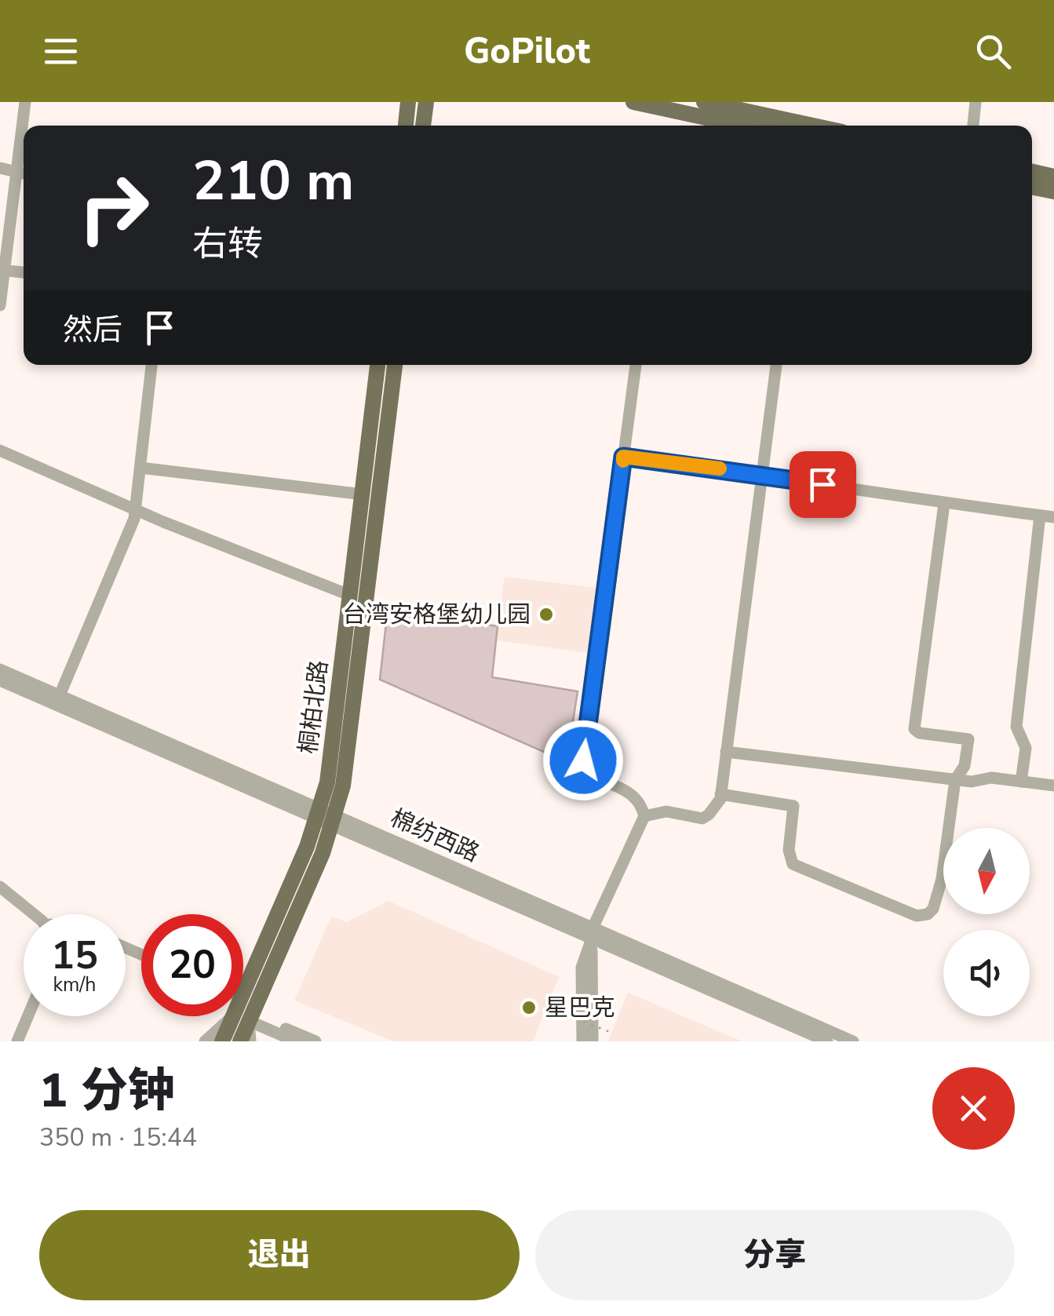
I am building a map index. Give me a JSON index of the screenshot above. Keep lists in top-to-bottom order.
{
  "streets": {
    "main road": ["桐柏北路"],
    "street": ["棉纺西路"]
  },
  "crossings": [
    ["桐柏北路", "棉纺西路"]
  ],
  "places": ["台湾安格堡幼儿园", "星巴克"],
  "north": "bottom",
  "page": {
    "header": "GoPilot",
    "turn": ["210 m", "右转"],
    "then": "然后",
    "speed": "15 km/h",
    "limit": "20",
    "heading": ["1 分钟", "350 m · 15:44"],
    "buttons": ["退出", "分享"]
  }
}
